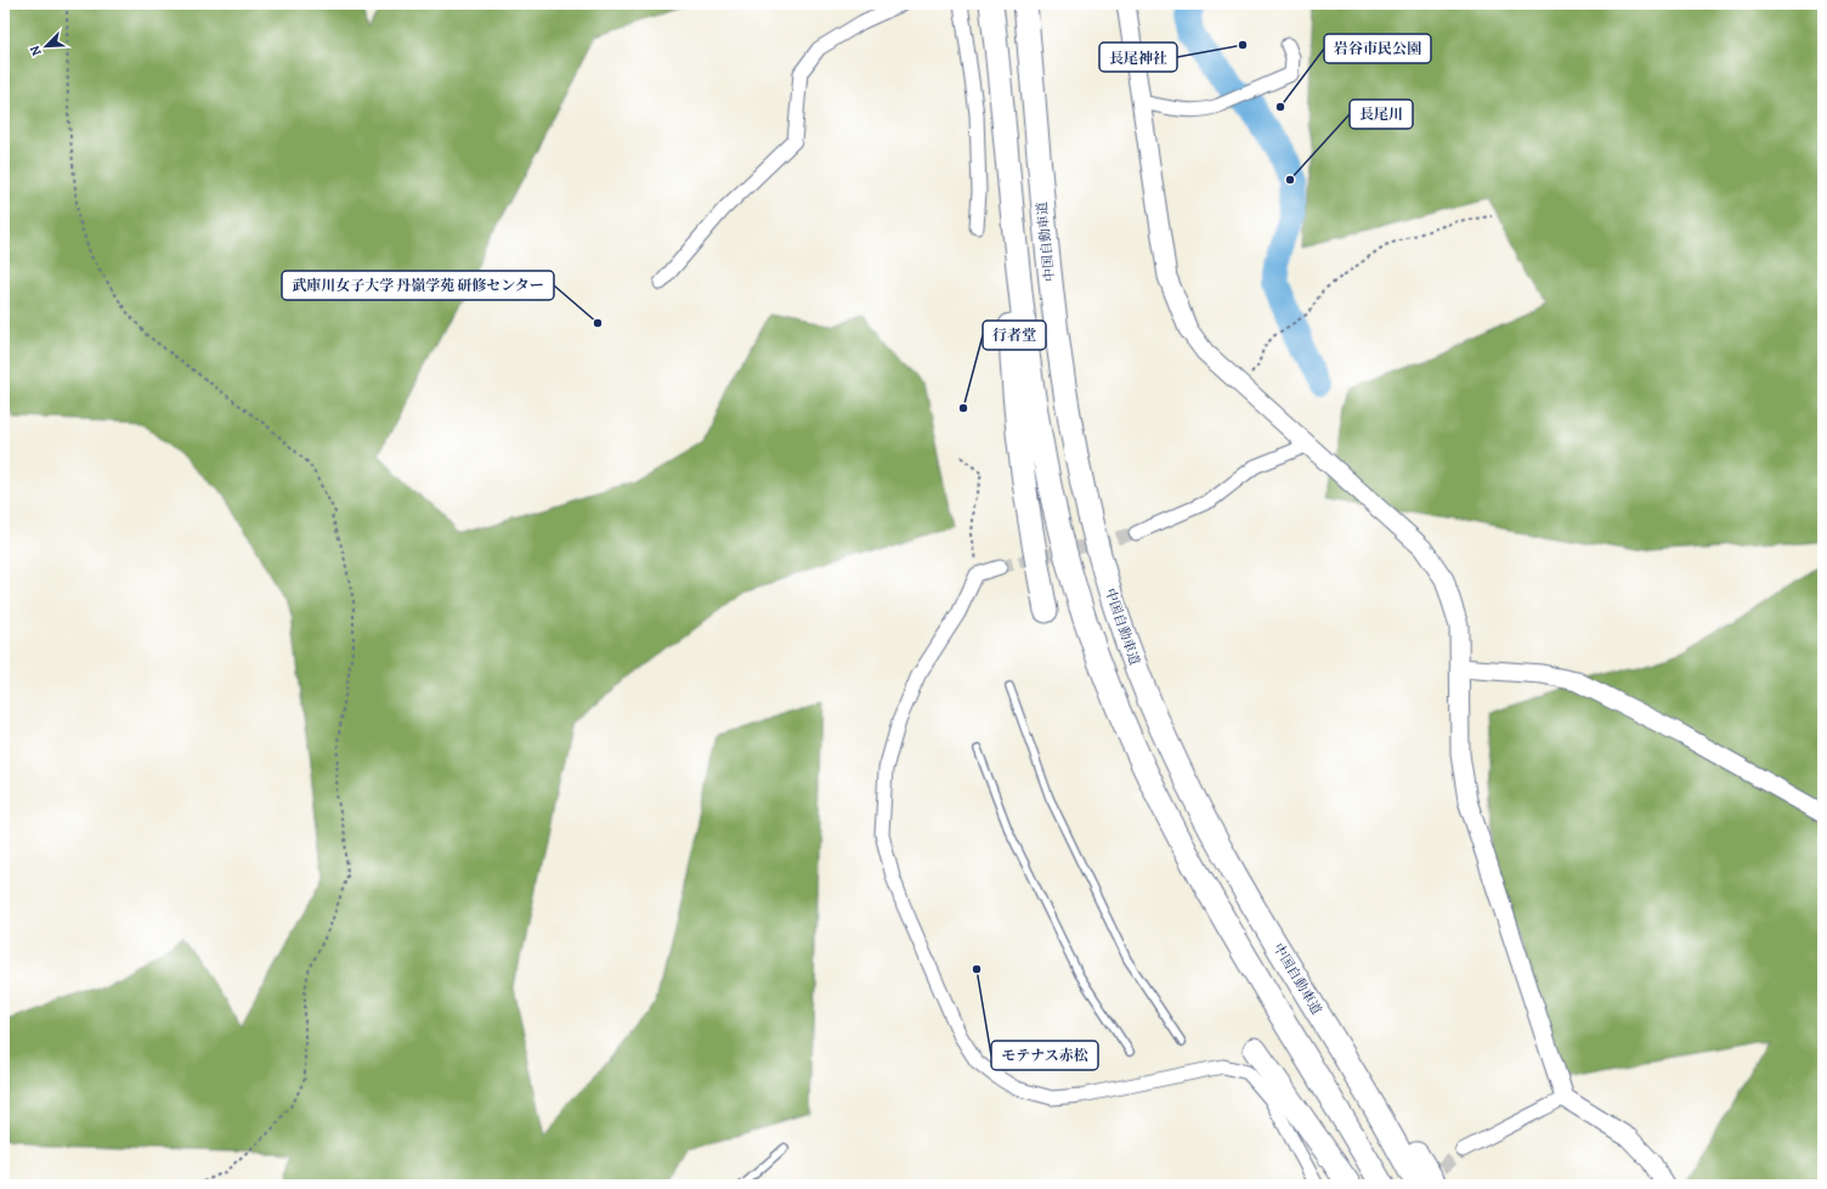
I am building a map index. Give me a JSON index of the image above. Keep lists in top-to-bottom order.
{
  "streets": {
    "highway": ["中国自動車道"]
  },
  "places": [
    "長尾神社",
    "岩谷市民公園",
    "長尾川",
    "武庫川女子大学 丹嶺学苑 研修センター",
    "行者堂",
    "モテナス赤松"
  ],
  "north": "bottom left"
}
